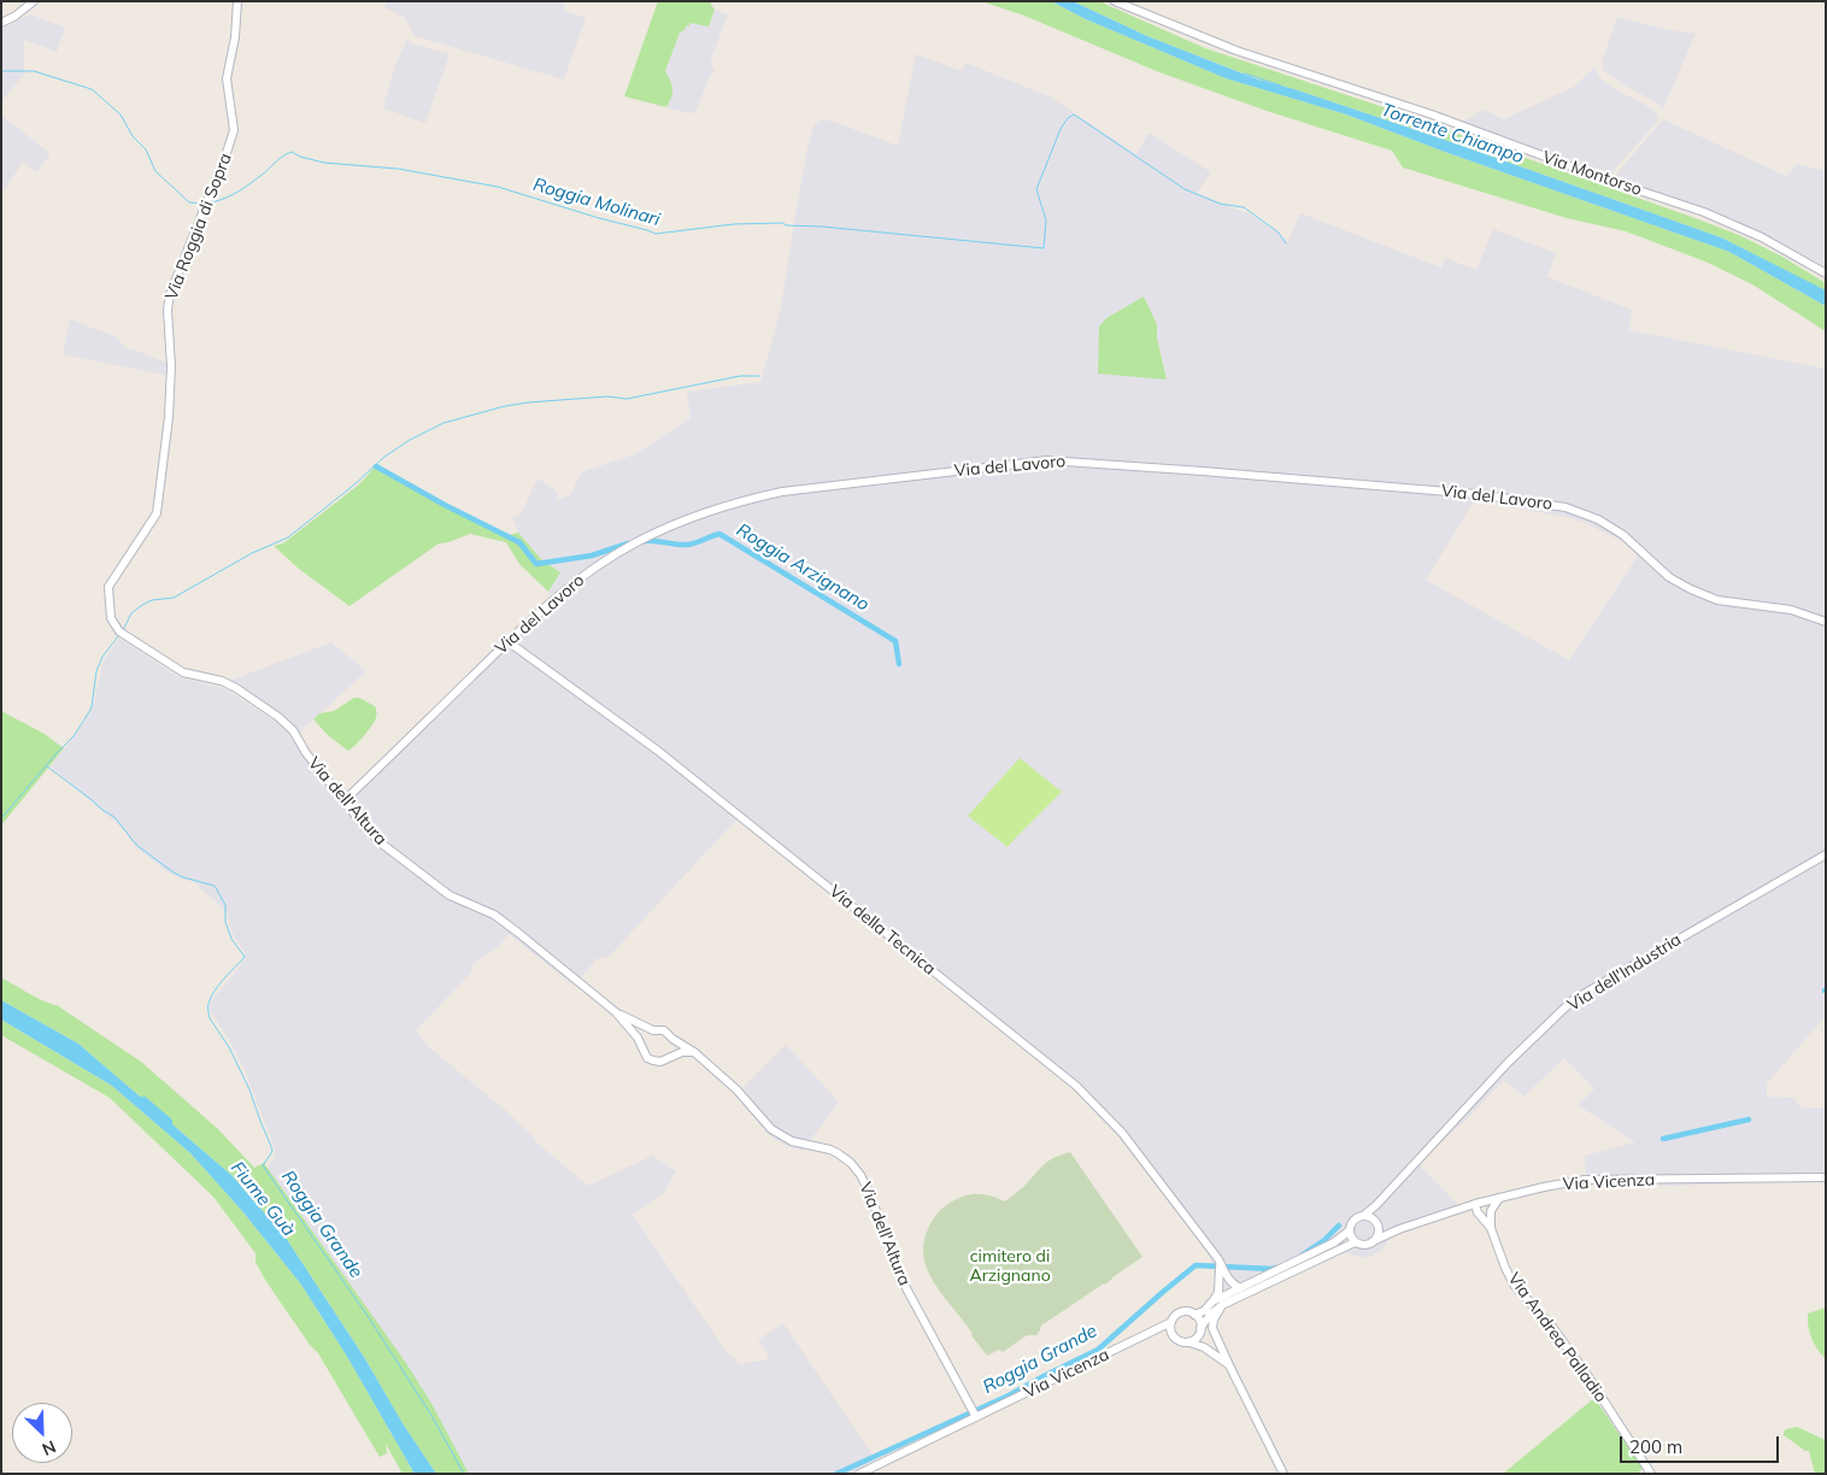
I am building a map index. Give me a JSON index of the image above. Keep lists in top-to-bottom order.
{
  "streets": {
    "street": [
      "Via Montorso",
      "Via Roggia di Sopra",
      "Via del Lavoro",
      "Via dell'Altura",
      "Via della Tecnica",
      "Via dell'Industria",
      "Via Vicenza",
      "Via Andrea Palladio"
    ]
  },
  "crossings": [
    ["Via Roggia di Sopra", "Via dell'Altura"],
    ["Via del Lavoro", "Via dell'Altura"],
    ["Via del Lavoro", "Via della Tecnica"],
    ["Via dell'Altura", "Via Vicenza"],
    ["Via della Tecnica", "Via Vicenza"],
    ["Via dell'Industria", "Via Vicenza"]
  ],
  "water": [
    "Torrente Chiampo",
    "Roggia Molinari",
    "Roggia Arzignano",
    "Fiume Guà",
    "Roggia Grande"
  ],
  "parks": ["cimitero di Arzignano"],
  "scale_bar": "200 m",
  "north": "bottom right"
}
